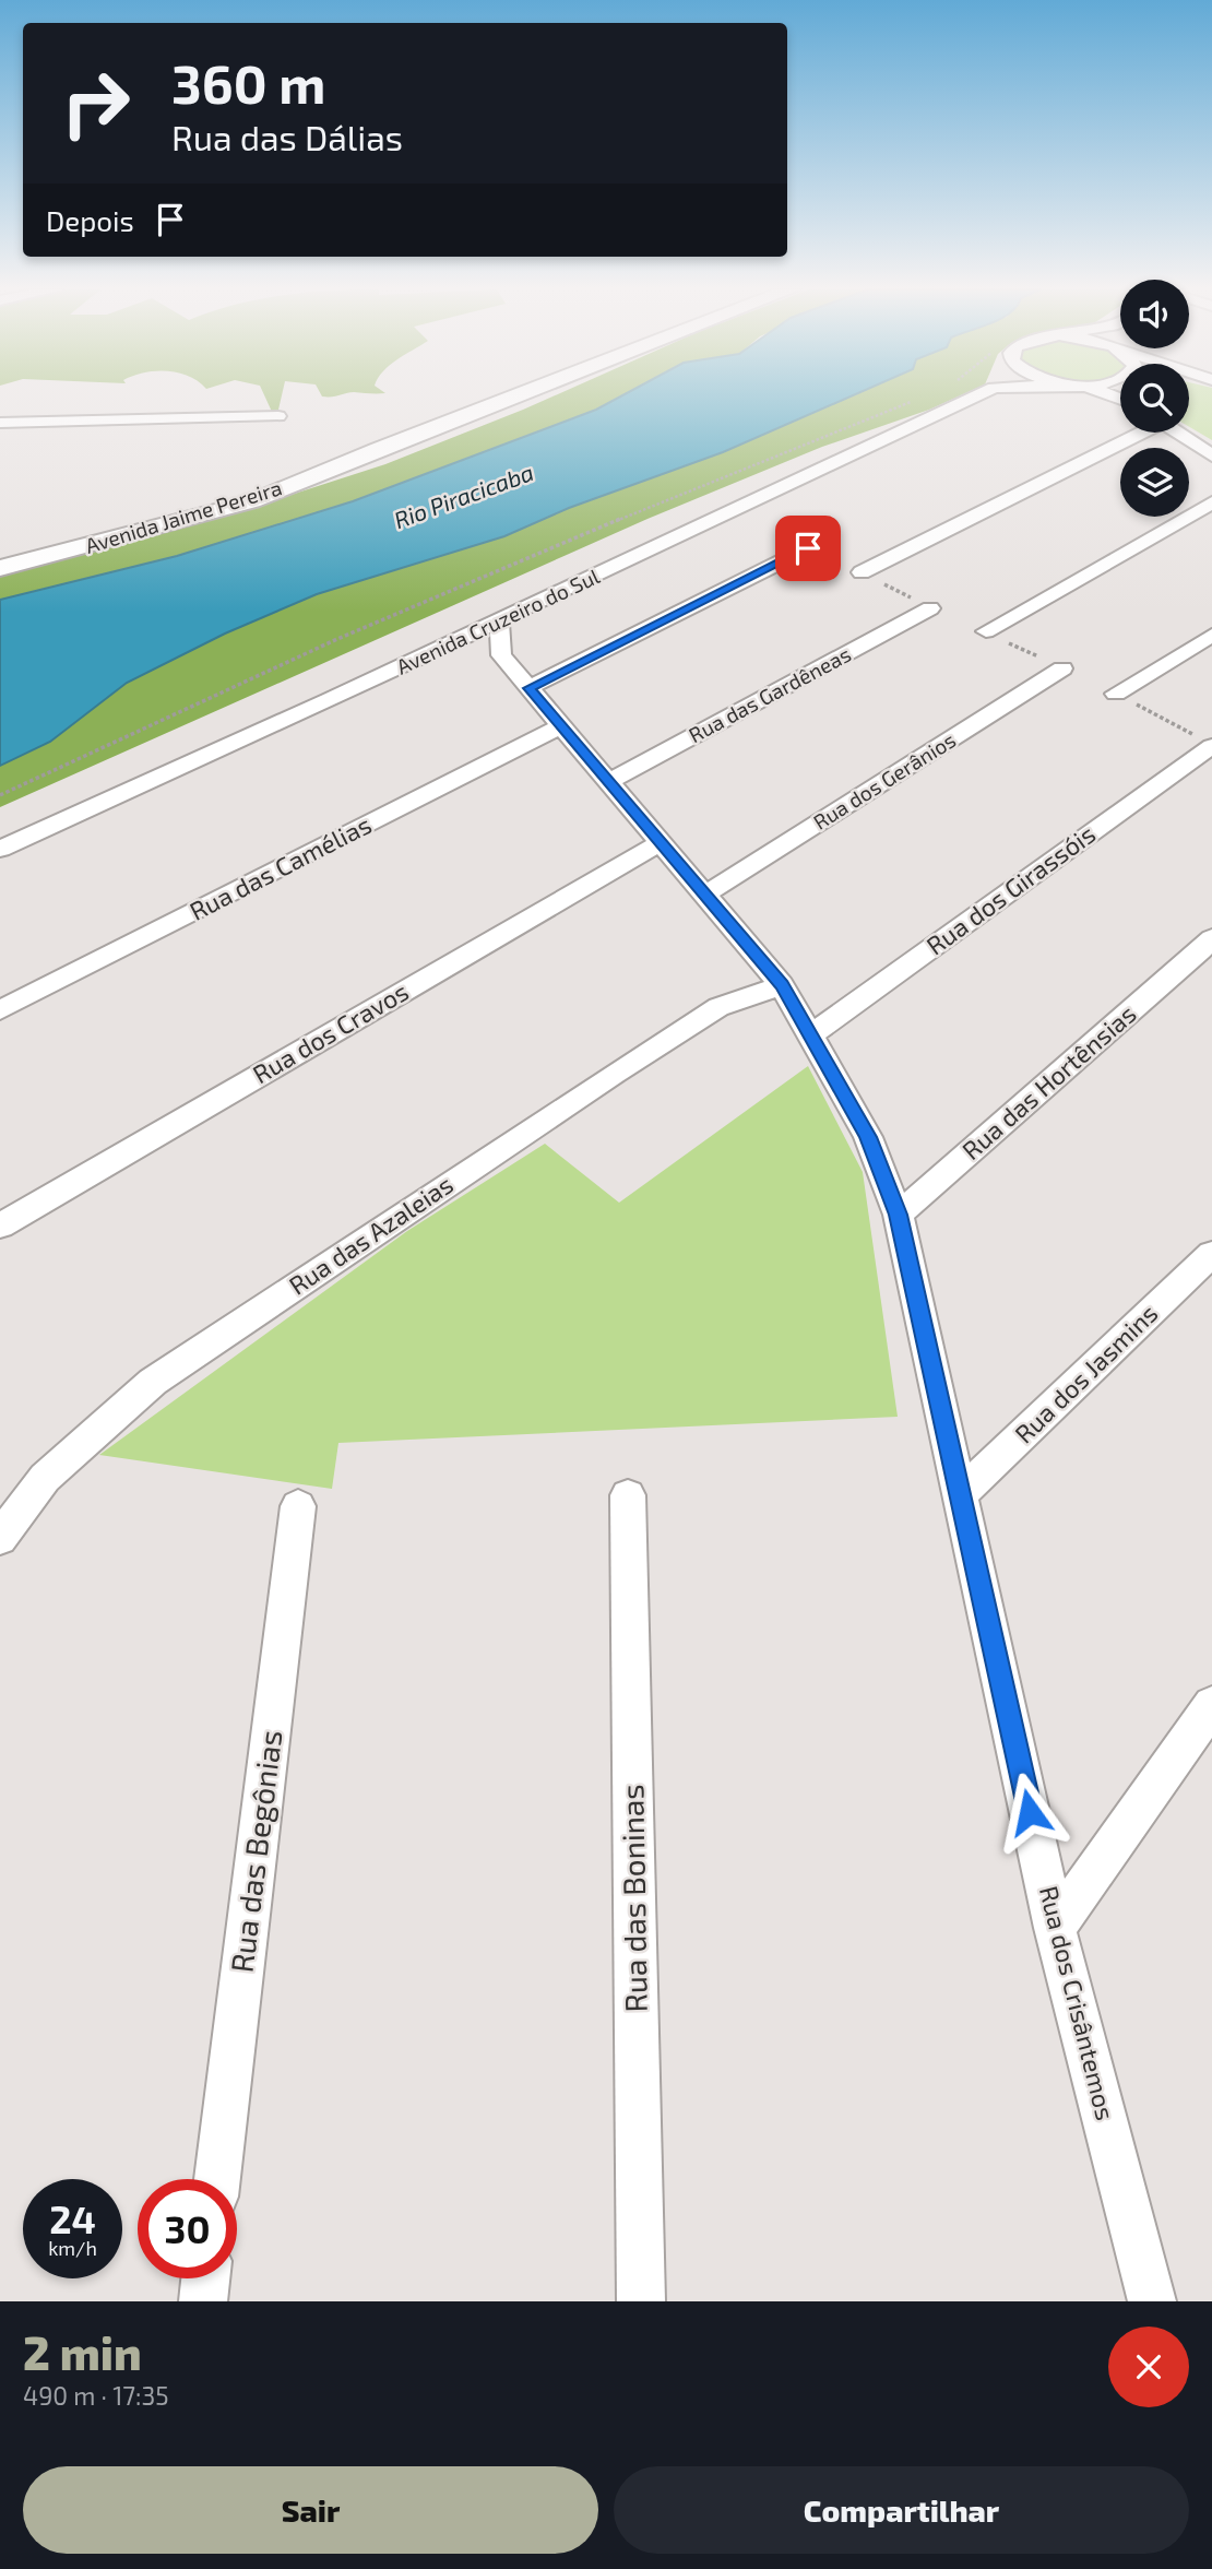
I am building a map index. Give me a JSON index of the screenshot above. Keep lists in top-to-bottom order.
{
  "streets": {
    "main road": ["Avenida Jaime Pereira"],
    "street": [
      "Avenida Cruzeiro do Sul",
      "Rua das Gardêneas",
      "Rua dos Gerânios",
      "Rua das Camélias",
      "Rua dos Girassóis",
      "Rua dos Cravos",
      "Rua das Hortênsias",
      "Rua das Azaleias",
      "Rua dos Jasmins",
      "Rua das Begônias",
      "Rua das Boninas",
      "Rua dos Crisântemos"
    ]
  },
  "crossings": [
    ["Rua das Gardêneas", "Rua dos Crisântemos"],
    ["Rua dos Gerânios", "Rua dos Crisântemos"],
    ["Rua das Camélias", "Rua dos Crisântemos"],
    ["Rua dos Girassóis", "Rua dos Crisântemos"],
    ["Rua dos Cravos", "Rua dos Crisântemos"],
    ["Rua das Hortênsias", "Rua dos Crisântemos"],
    ["Rua das Azaleias", "Rua dos Crisântemos"],
    ["Rua dos Jasmins", "Rua dos Crisântemos"]
  ],
  "water": ["Rio Piracicaba"],
  "page": {
    "turn": ["360 m", "Rua das Dálias"],
    "then": "Depois",
    "speed": "24 km/h",
    "limit": "30",
    "heading": ["2 min", "490 m · 17:35"],
    "buttons": ["Sair", "Compartilhar"]
  }
}
